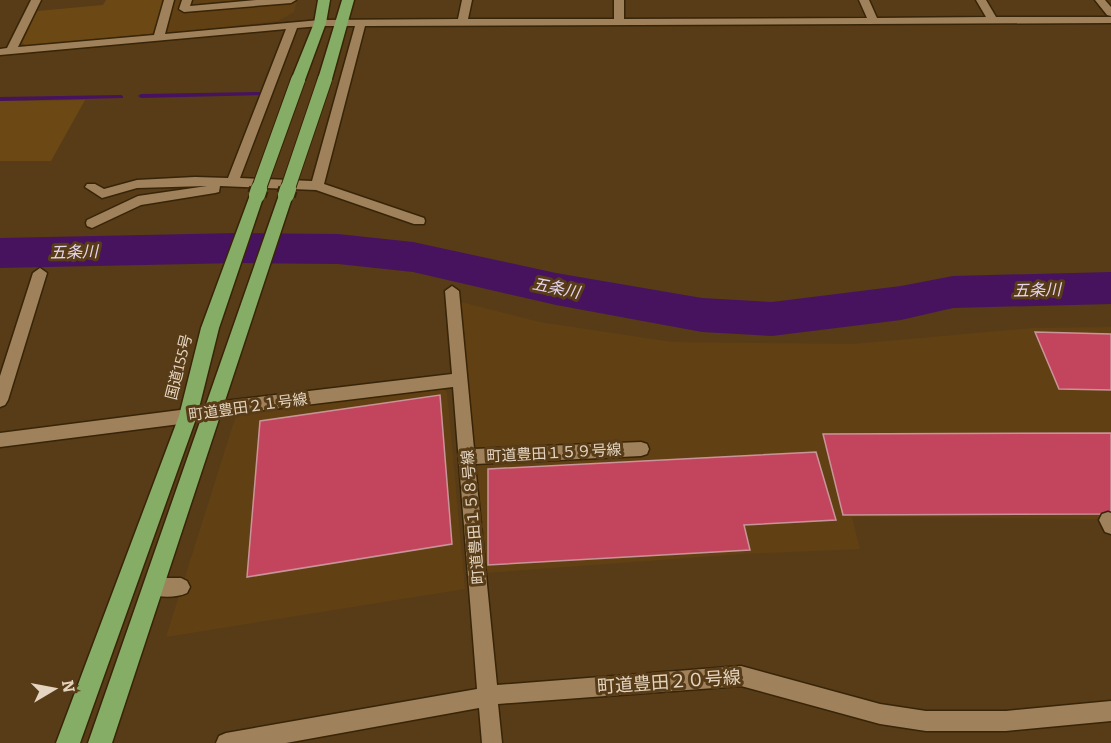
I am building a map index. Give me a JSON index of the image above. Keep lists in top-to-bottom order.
{
  "streets": {
    "highway": ["国道155号"],
    "street": [
      "町道豊田２１号線",
      "町道豊田１５９号線",
      "町道豊田１５８号線",
      "町道豊田２０号線"
    ]
  },
  "crossings": [
    ["国道155号", "町道豊田２１号線"],
    ["町道豊田２１号線", "町道豊田１５８号線"],
    ["町道豊田１５９号線", "町道豊田１５８号線"],
    ["町道豊田１５８号線", "町道豊田２０号線"]
  ],
  "water": ["五条川"],
  "north": "right"
}
